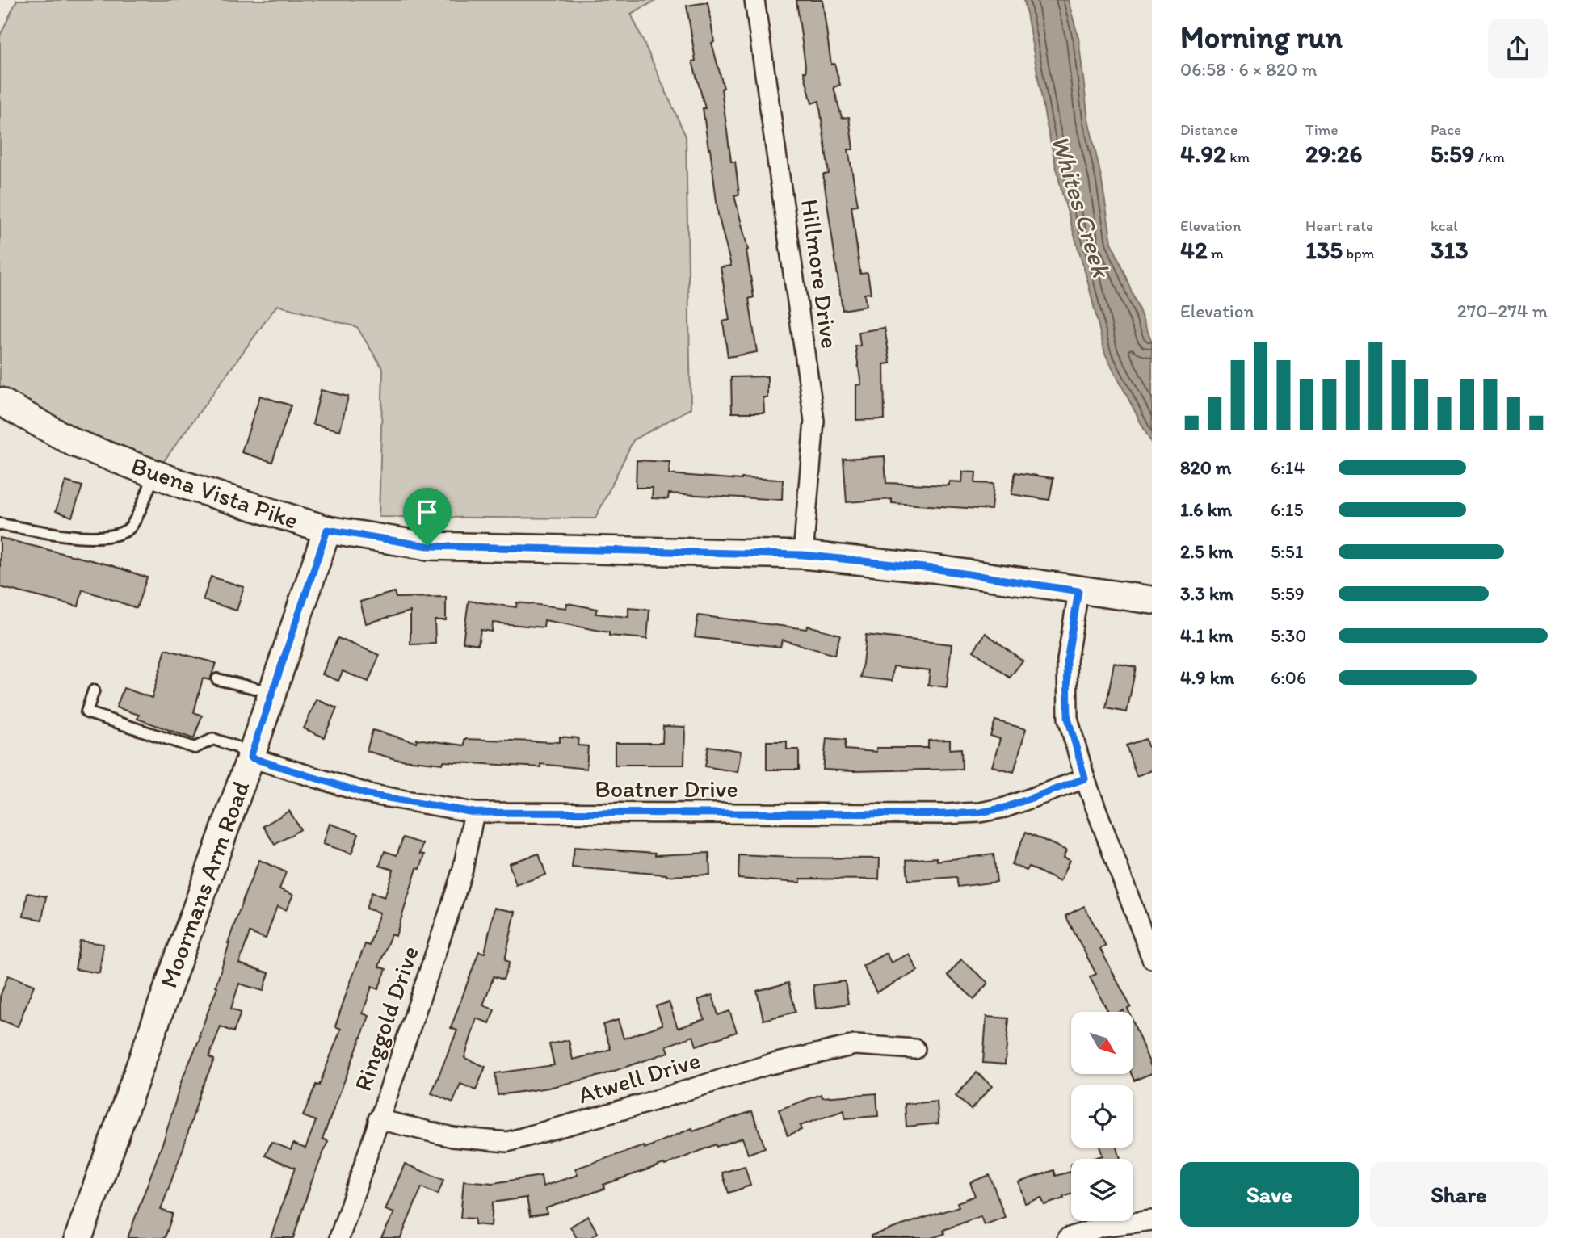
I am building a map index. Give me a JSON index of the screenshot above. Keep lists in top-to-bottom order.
{
  "streets": {
    "main road": ["Buena Vista Pike", "Moormans Arm Road"],
    "street": [
      "Hillmore Drive",
      "Boatner Drive",
      "Ringgold Drive",
      "Atwell Drive"
    ]
  },
  "crossings": [
    ["Hillmore Drive", "Buena Vista Pike"],
    ["Buena Vista Pike", "Moormans Arm Road"],
    ["Boatner Drive", "Moormans Arm Road"],
    ["Boatner Drive", "Ringgold Drive"],
    ["Ringgold Drive", "Atwell Drive"]
  ],
  "water": ["Whites Creek"],
  "north": "bottom right",
  "page": {
    "heading": ["Morning run", "06:58 · 6 × 820 m"],
    "stats": [
      ["Distance", "4.92 km"],
      ["Time", "29:26"],
      ["Pace", "5:59 /km"],
      ["Elevation", "42 m"],
      ["Heart rate", "135 bpm"],
      ["kcal", "313"]
    ],
    "chart": ["Elevation", "270–274 m"],
    "list": [
      {
        "name": "820 m",
        "note": "6:14"
      },
      {
        "name": "1.6 km",
        "note": "6:15"
      },
      {
        "name": "2.5 km",
        "note": "5:51"
      },
      {
        "name": "3.3 km",
        "note": "5:59"
      },
      {
        "name": "4.1 km",
        "note": "5:30"
      },
      {
        "name": "4.9 km",
        "note": "6:06"
      }
    ],
    "buttons": ["Save", "Share"]
  }
}
